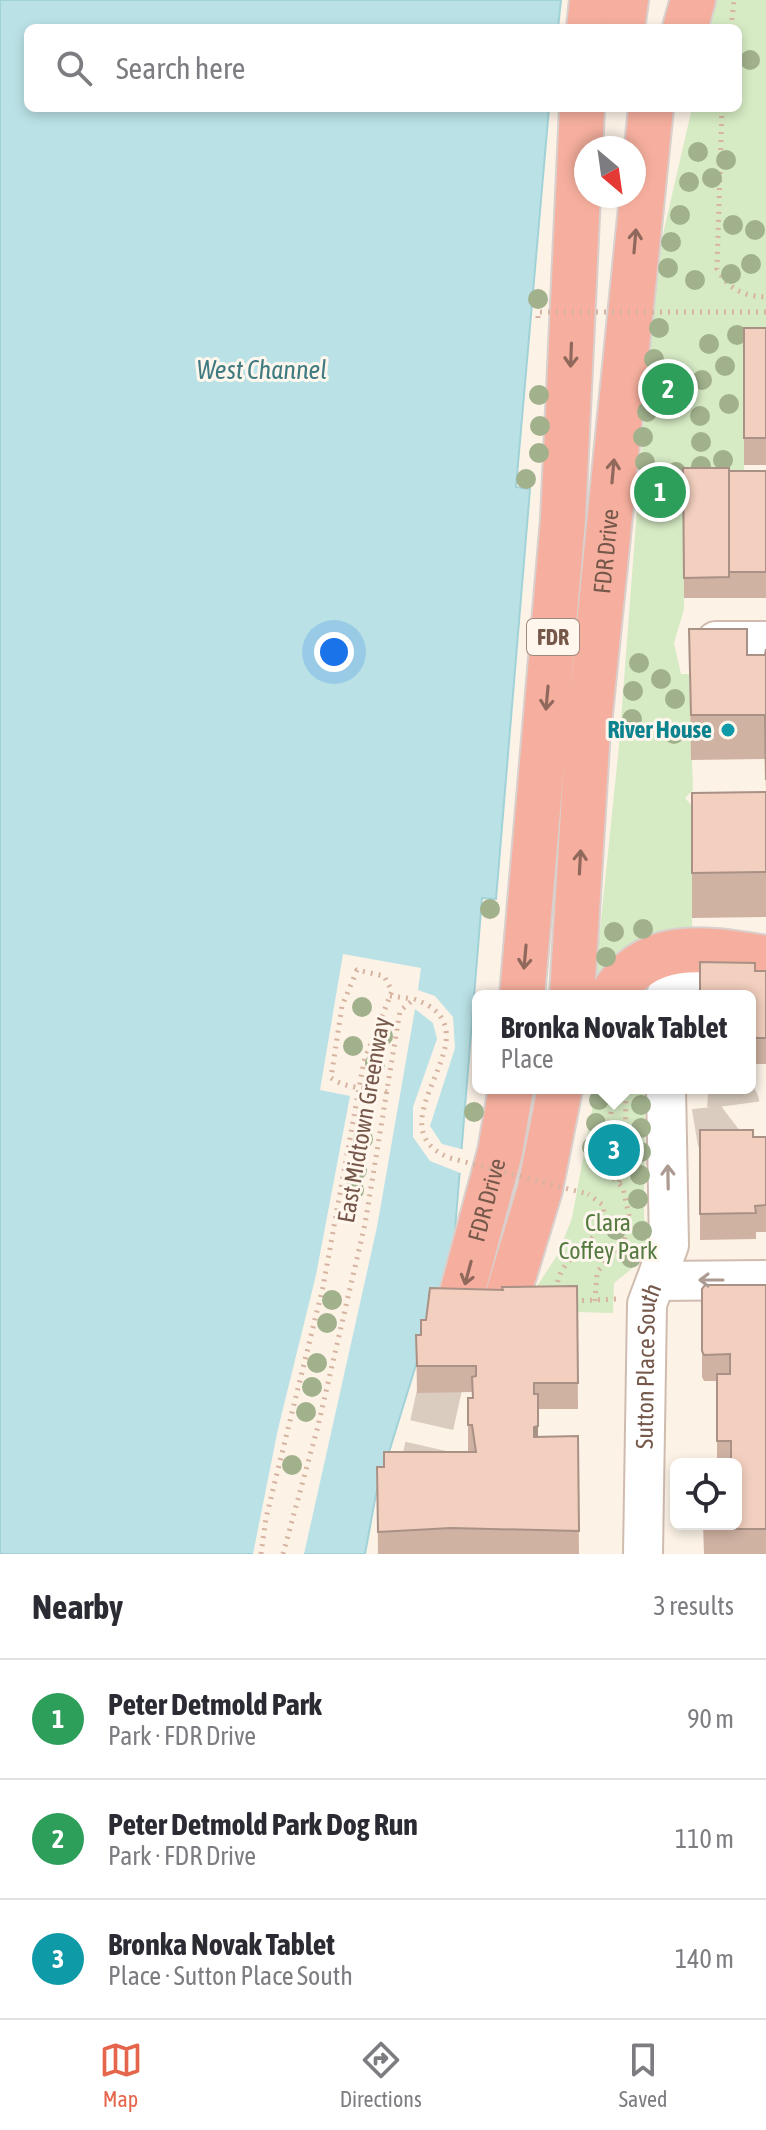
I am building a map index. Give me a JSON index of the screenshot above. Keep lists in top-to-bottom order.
{
  "streets": {
    "highway": ["FDR Drive", "FDR"],
    "street": ["Sutton Place South"],
    "path": ["East Midtown Greenway"]
  },
  "one_way": ["Sutton Place South"],
  "water": ["West Channel"],
  "parks": ["Clara Coffey Park"],
  "places": ["River House"],
  "north": "bottom right",
  "page": {
    "search": "Search here",
    "pins": ["2", "1", "3"],
    "popup": ["Bronka Novak Tablet", "Place"],
    "heading": ["Nearby", "3 results"],
    "list": [
      {
        "mark": "1",
        "name": "Peter Detmold Park",
        "note": "Park · FDR Drive",
        "value": "90 m"
      },
      {
        "mark": "2",
        "name": "Peter Detmold Park Dog Run",
        "note": "Park · FDR Drive",
        "value": "110 m"
      },
      {
        "mark": "3",
        "name": "Bronka Novak Tablet",
        "note": "Place · Sutton Place South",
        "value": "140 m"
      }
    ],
    "nav": ["Map", "Directions", "Saved"]
  }
}
